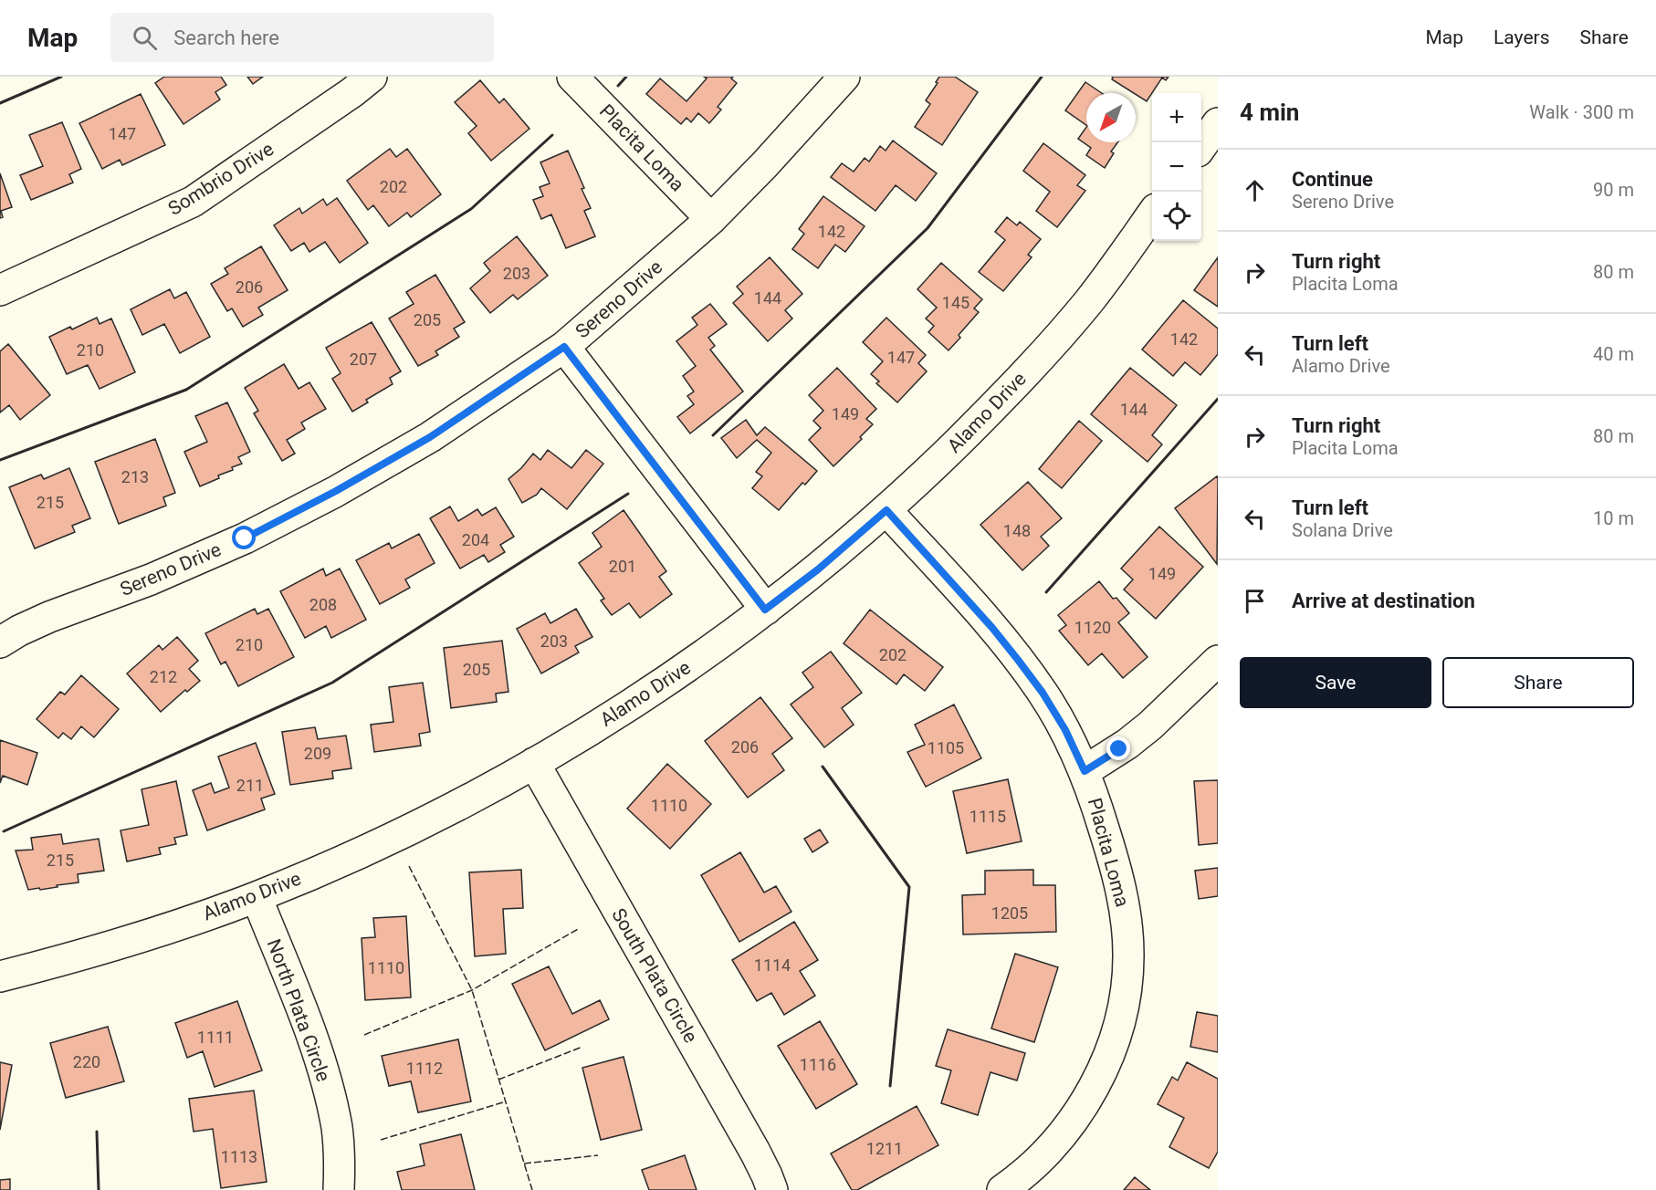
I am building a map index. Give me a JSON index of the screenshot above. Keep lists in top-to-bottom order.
{
  "streets": {
    "street": [
      "Placita Loma",
      "Sombrio Drive",
      "Sereno Drive",
      "Alamo Drive",
      "South Plata Circle",
      "North Plata Circle"
    ]
  },
  "crossings": [
    ["Placita Loma", "Sereno Drive"],
    ["Placita Loma", "Alamo Drive"],
    ["Alamo Drive", "South Plata Circle"],
    ["Alamo Drive", "North Plata Circle"]
  ],
  "house_numbers": [
    "147",
    "202",
    "142",
    "203",
    "206",
    "144",
    "145",
    "205",
    "142",
    "210",
    "147",
    "207",
    "144",
    "149",
    "213",
    "215",
    "148",
    "204",
    "201",
    "149",
    "208",
    "1120",
    "203",
    "210",
    "202",
    "205",
    "212",
    "206",
    "1105",
    "209",
    "211",
    "1110",
    "1115",
    "215",
    "1205",
    "1114",
    "1110",
    "1111",
    "220",
    "1116",
    "1112",
    "1211",
    "1113"
  ],
  "north": "bottom left",
  "page": {
    "header": "Map",
    "search": "Search here",
    "nav": ["Map", "Layers", "Share"],
    "heading": ["4 min", "Walk · 300 m"],
    "map_buttons": ["+", "−"],
    "list": [
      ["Continue", "Sereno Drive", "90 m"],
      ["Turn right", "Placita Loma", "80 m"],
      ["Turn left", "Alamo Drive", "40 m"],
      ["Turn right", "Placita Loma", "80 m"],
      ["Turn left", "Solana Drive", "10 m"],
      "Arrive at destination"
    ],
    "buttons": ["Save", "Share"]
  }
}
